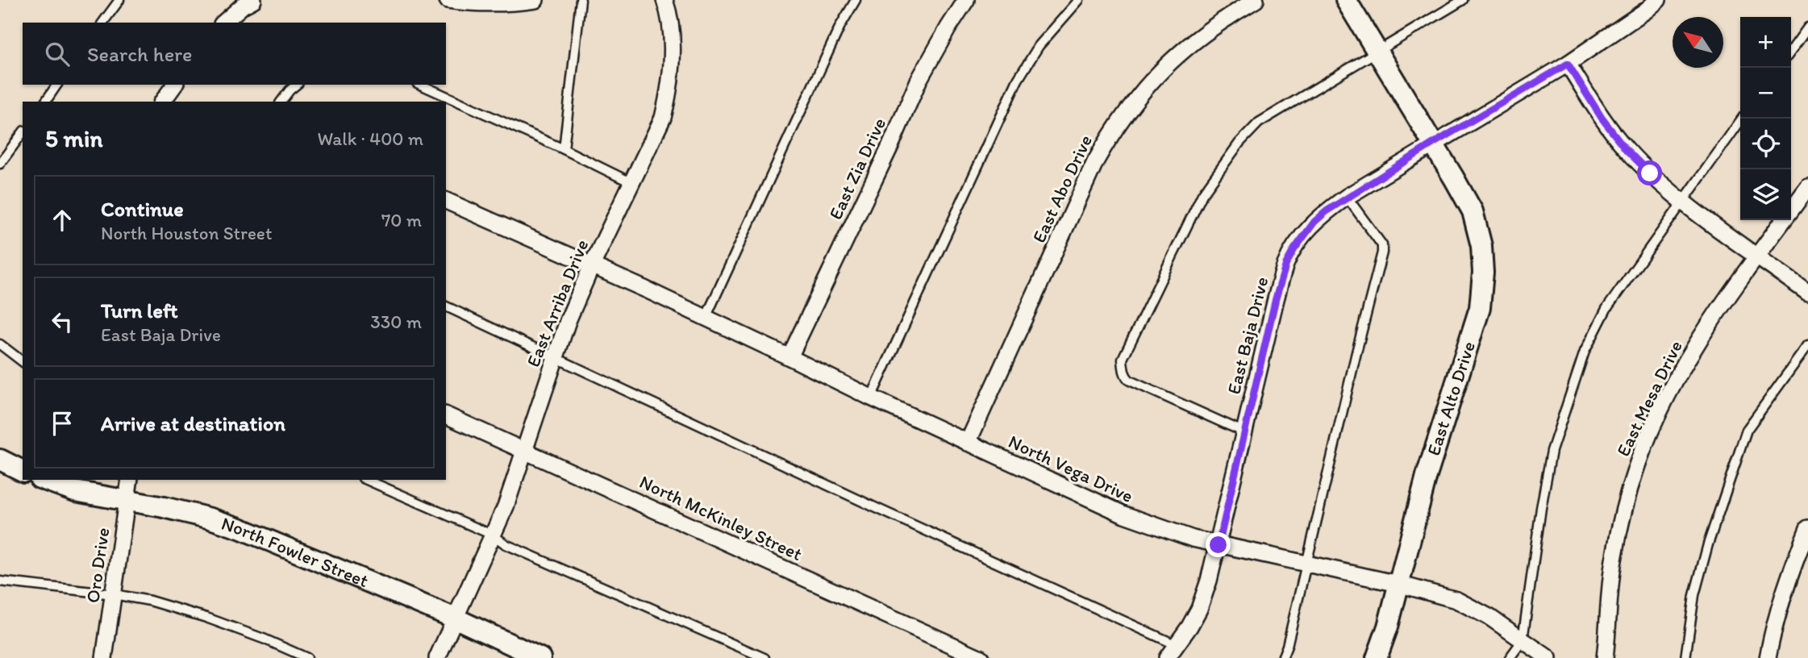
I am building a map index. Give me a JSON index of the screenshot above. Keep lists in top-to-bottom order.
{
  "streets": {
    "street": [
      "East Zia Drive",
      "East Abo Drive",
      "East Arriba Drive",
      "East Baja Drive",
      "East Alto Drive",
      "East Mesa Drive",
      "North Vega Drive",
      "North McKinley Street",
      "North Fowler Street",
      "Oro Drive"
    ]
  },
  "crossings": [
    ["East Zia Drive", "North Vega Drive"],
    ["East Abo Drive", "North Vega Drive"],
    ["East Arriba Drive", "North Vega Drive"],
    ["East Arriba Drive", "North McKinley Street"],
    ["East Arriba Drive", "North Fowler Street"],
    ["East Baja Drive", "East Alto Drive"],
    ["East Baja Drive", "North Vega Drive"],
    ["East Alto Drive", "North Vega Drive"],
    ["North Fowler Street", "Oro Drive"]
  ],
  "north": "top left",
  "page": {
    "map_buttons": ["+", "−"],
    "search": "Search here",
    "heading": ["5 min", "Walk · 400 m"],
    "list": [
      ["Continue", "North Houston Street", "70 m"],
      ["Turn left", "East Baja Drive", "330 m"],
      "Arrive at destination"
    ]
  }
}
